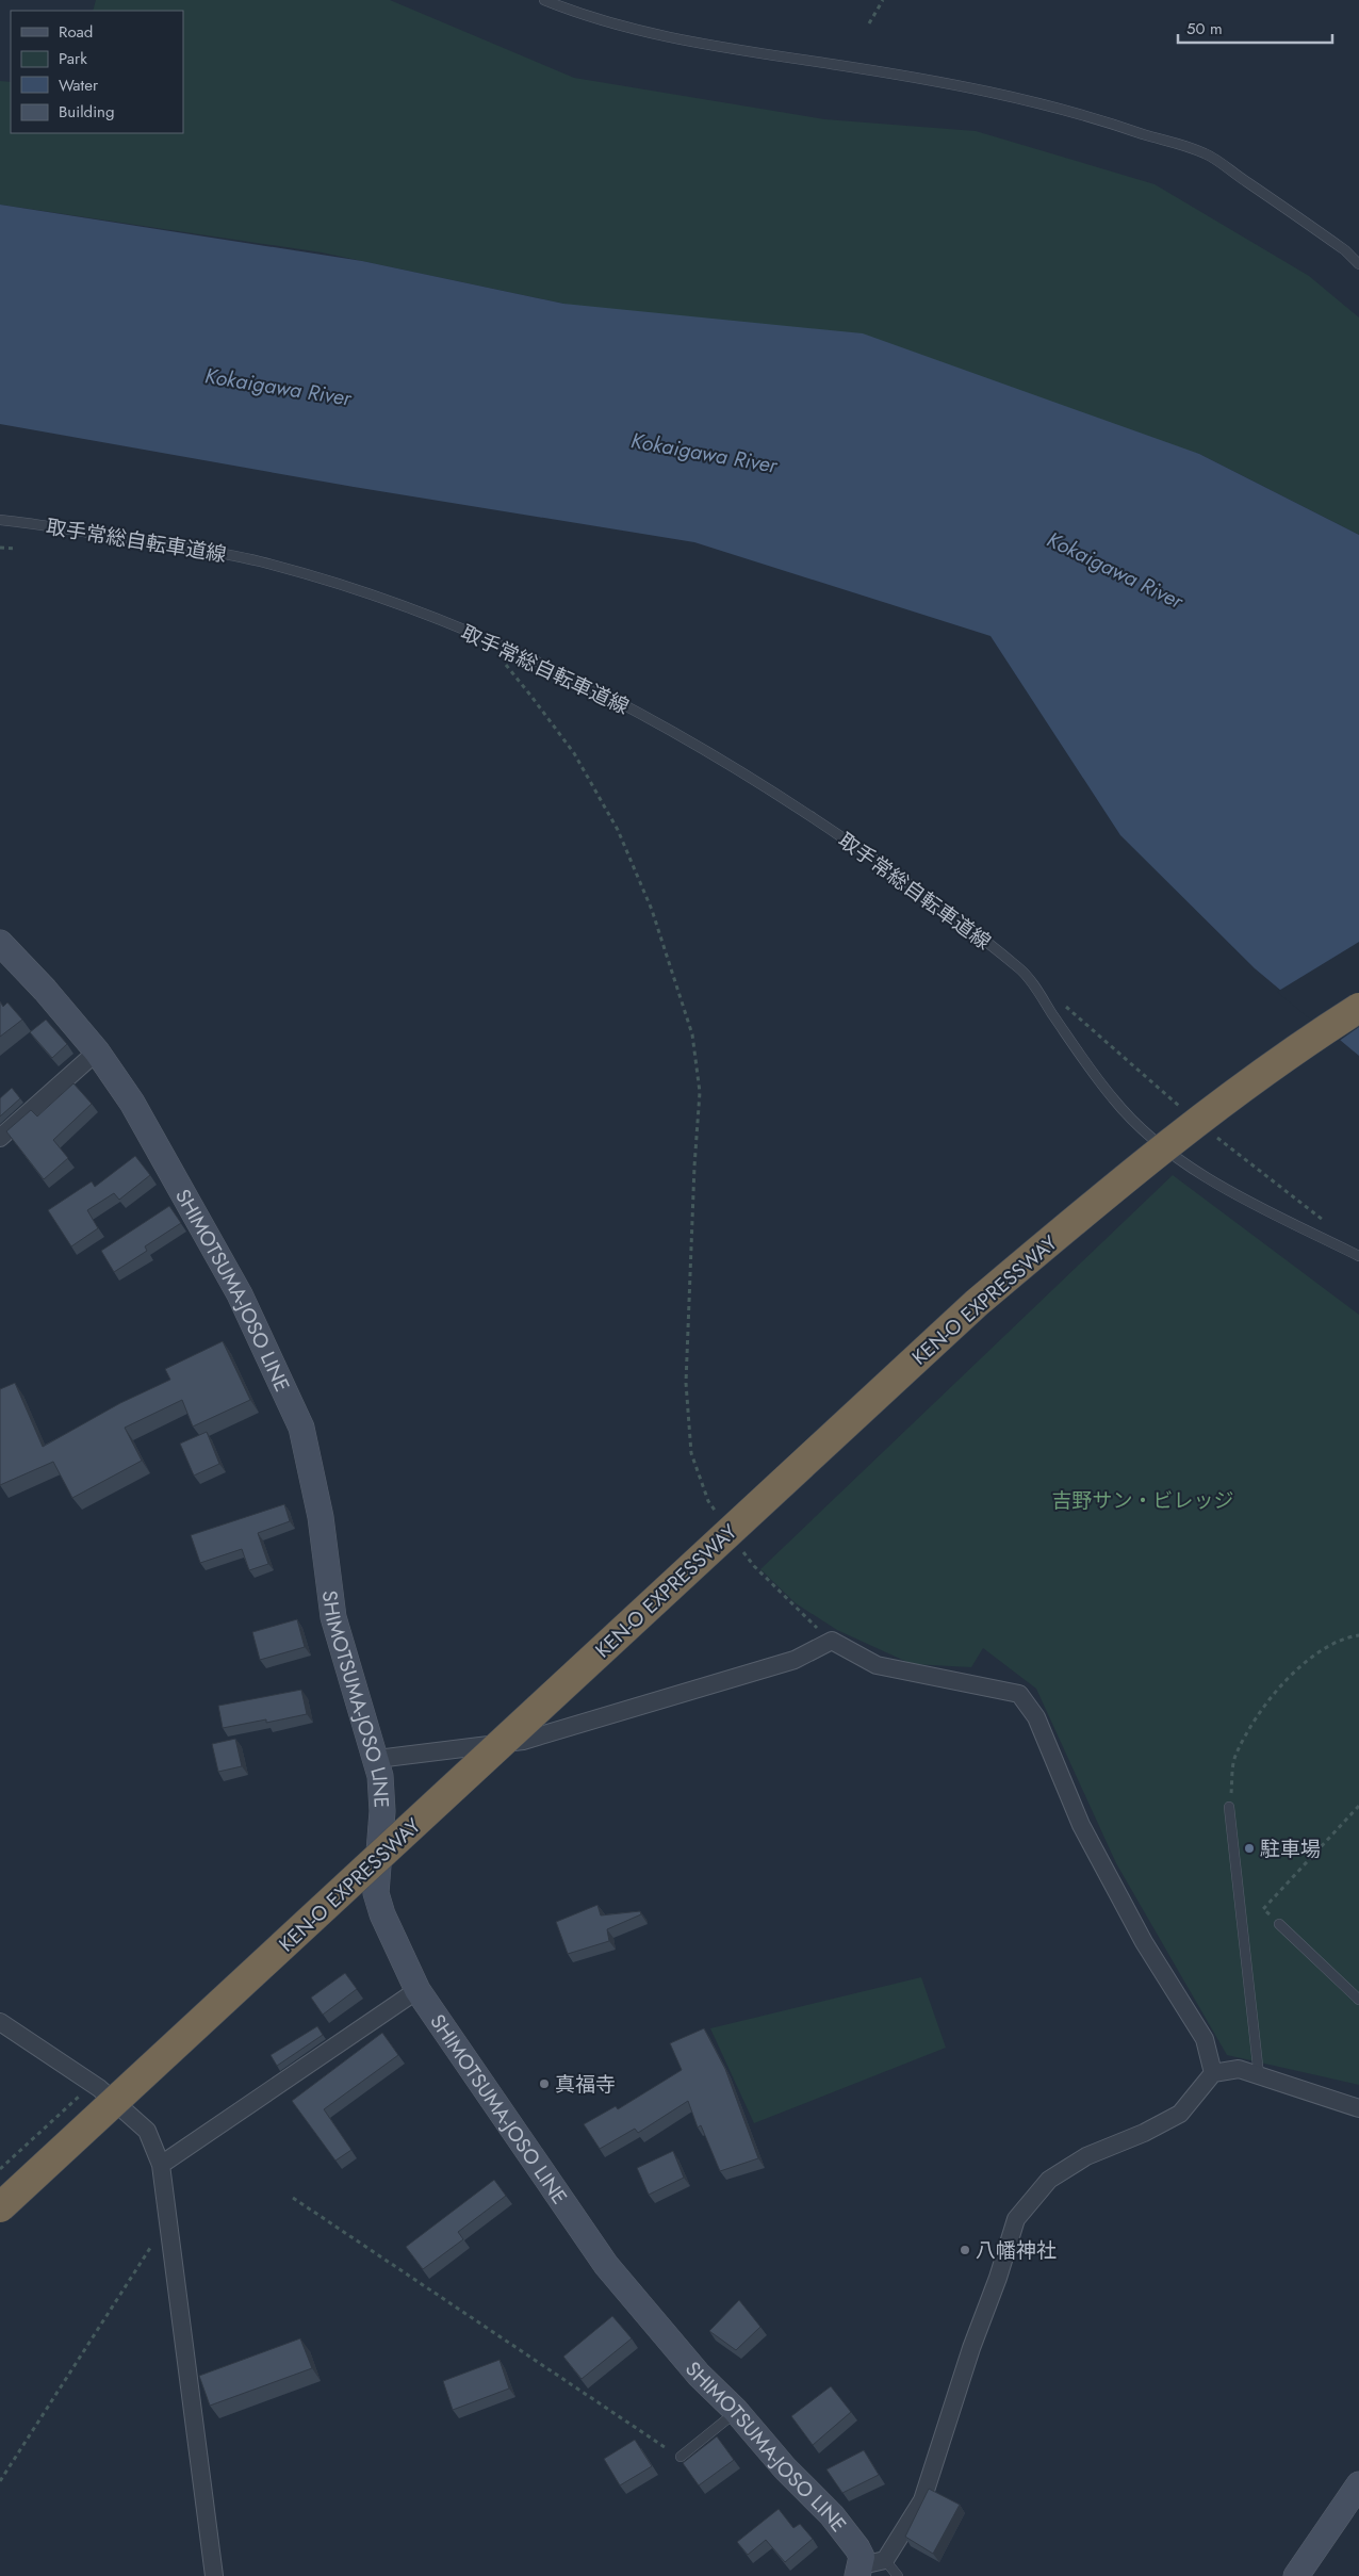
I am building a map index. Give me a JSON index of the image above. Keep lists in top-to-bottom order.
{
  "streets": {
    "highway": ["KEN-O EXPRESSWAY"],
    "main road": ["SHIMOTSUMA-JOSO LINE"],
    "lane": ["取手常総自転車道線"]
  },
  "water": ["Kokaigawa River"],
  "parks": ["吉野サン・ビレッジ"],
  "places": ["駐車場", "真福寺", "八幡神社"],
  "legend": [
    "Road",
    "Park",
    "Water",
    "Building"
  ],
  "scale_bar": "50 m"
}
